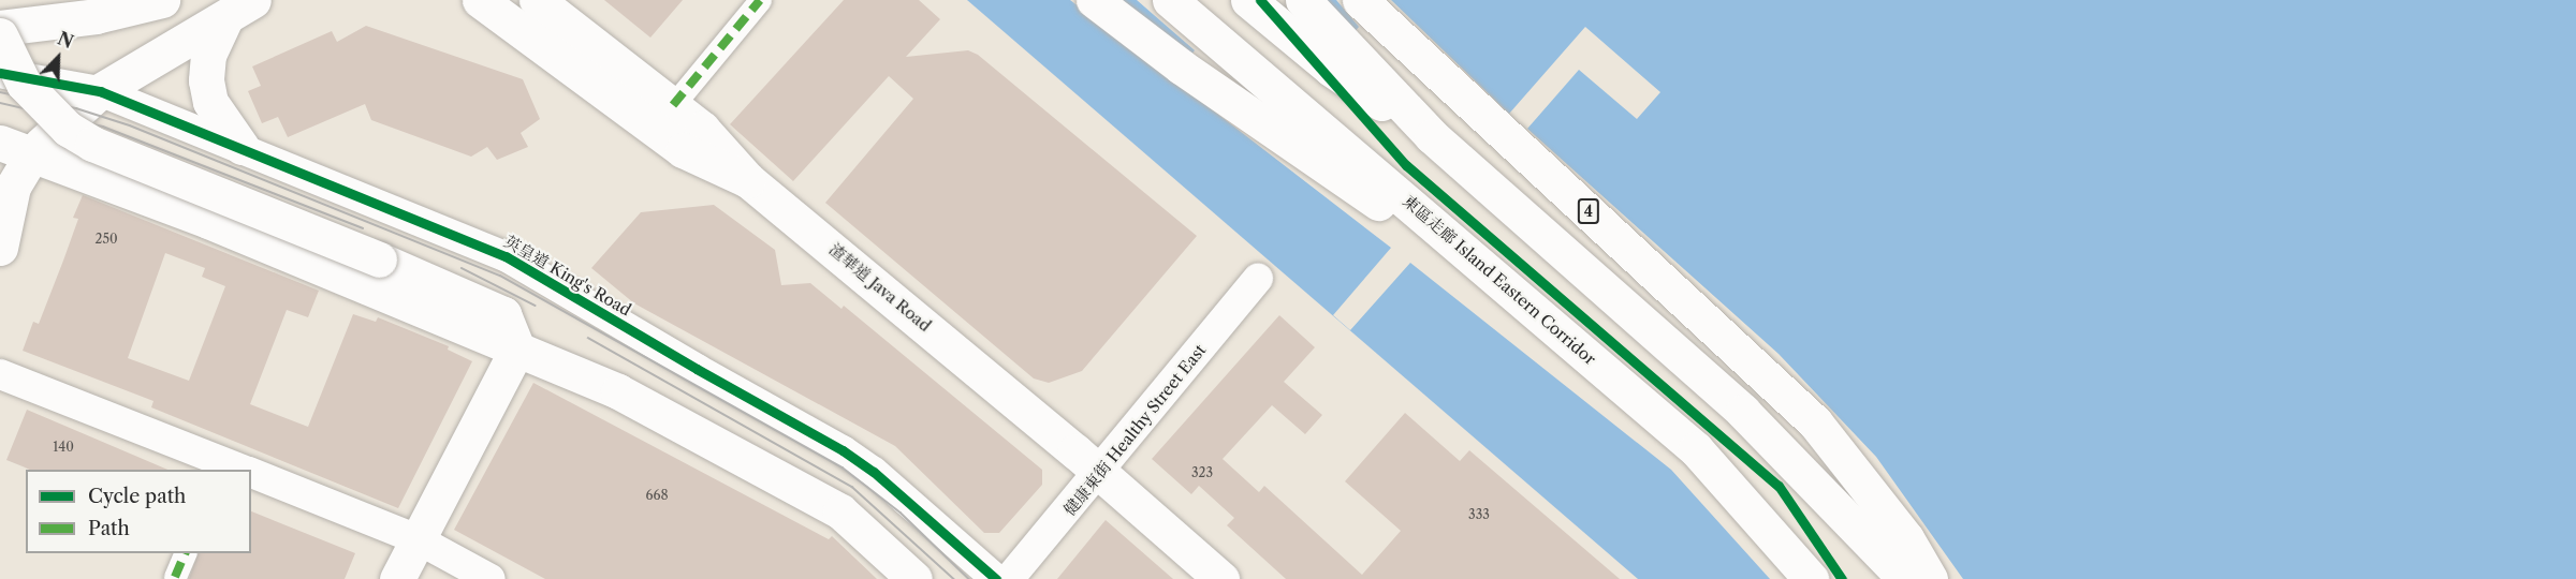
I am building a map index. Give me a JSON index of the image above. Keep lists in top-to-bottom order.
{
  "streets": {
    "main road": ["4", "東區走廊 Island Eastern Corridor", "渣華道 Java Road"],
    "street": ["英皇道 King's Road", "健康東街 Healthy Street East"]
  },
  "crossings": [
    ["渣華道 Java Road", "健康東街 Healthy Street East"]
  ],
  "house_numbers": [
    "250",
    "140",
    "323",
    "668",
    "333"
  ],
  "legend": ["Cycle path", "Path"],
  "north": "top right"
}
